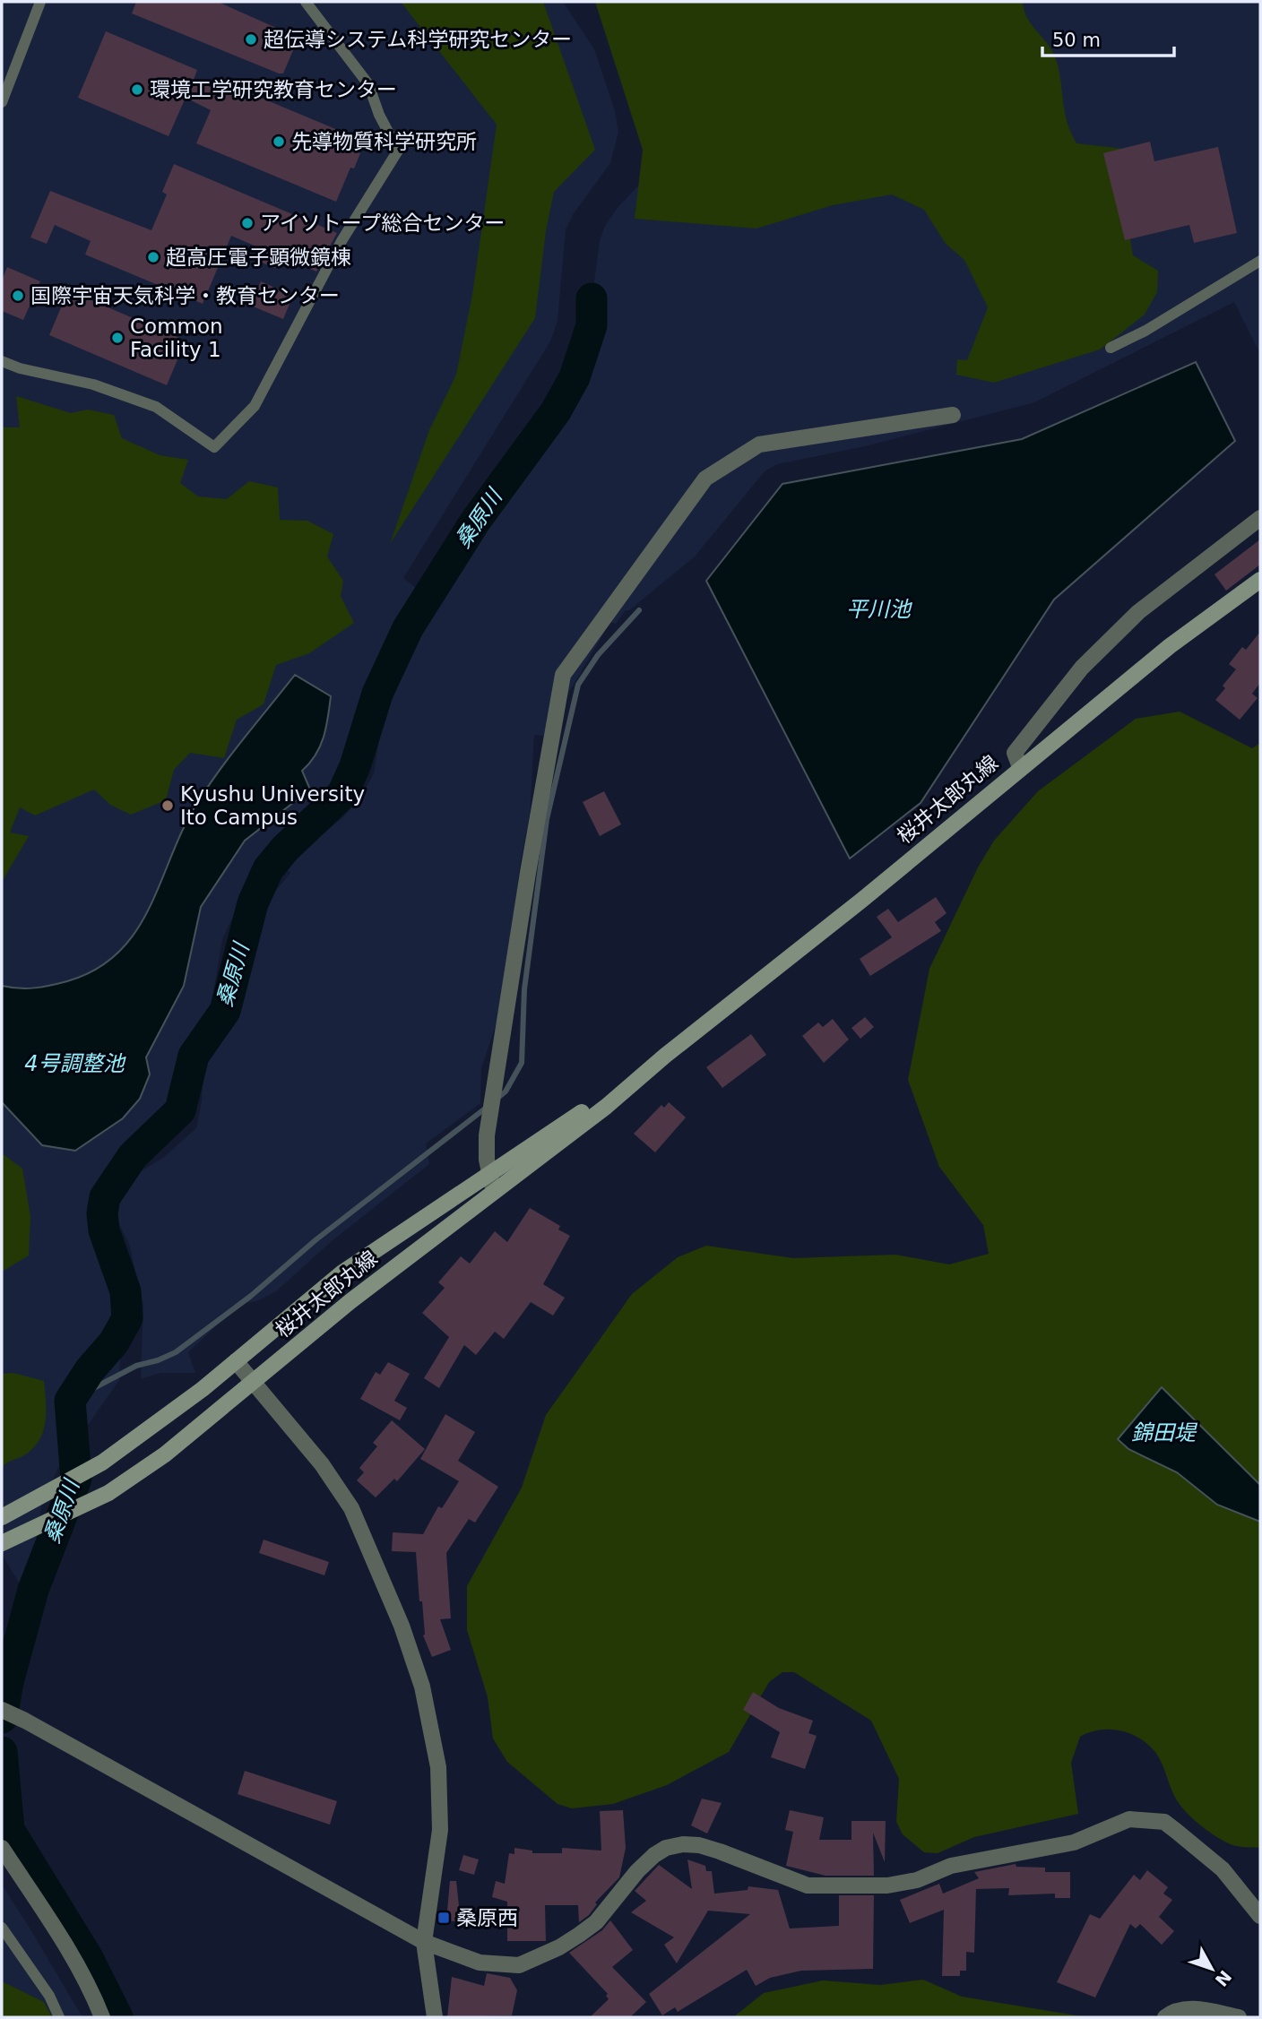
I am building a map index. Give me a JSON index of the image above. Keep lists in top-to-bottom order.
{
  "streets": {
    "main road": ["桜井太郎丸線"]
  },
  "water": [
    "桑原川",
    "平川池",
    "4号調整池",
    "錦田堤"
  ],
  "places": {
    "other": [
      "超伝導システム科学研究センター",
      "環境工学研究教育センター",
      "先導物質科学研究所",
      "アイソトープ総合センター",
      "超高圧電子顕微鏡棟",
      "国際宇宙天気科学・教育センター",
      "Common Facility 1",
      "Kyushu University Ito Campus"
    ],
    "transit": ["桑原西"]
  },
  "scale_bar": "50 m",
  "north": "bottom right"
}
